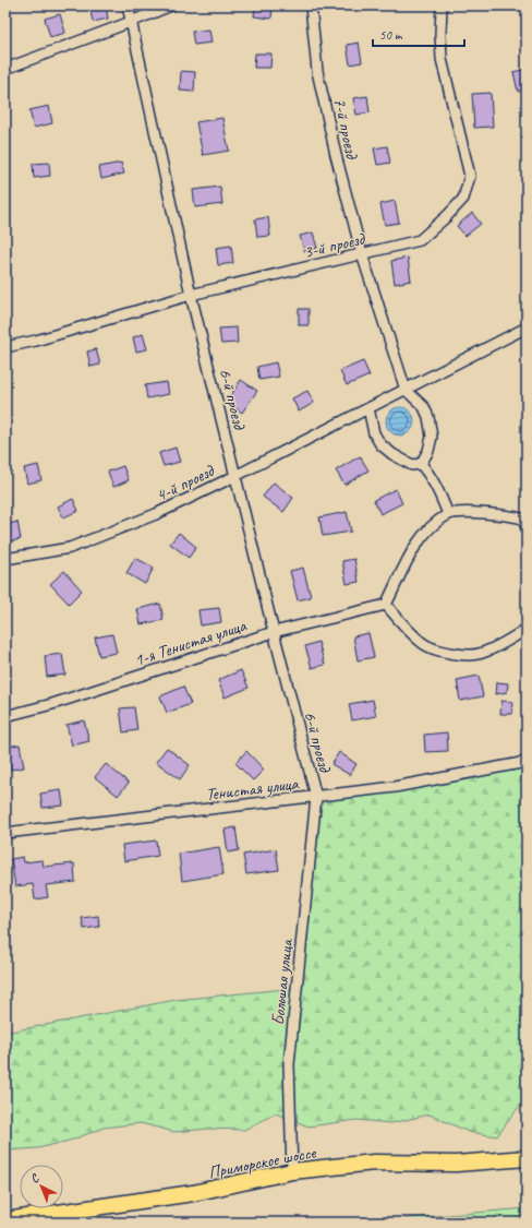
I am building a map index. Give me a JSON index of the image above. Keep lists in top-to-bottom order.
{
  "streets": {
    "main road": ["Приморское шоссе"],
    "street": [
      "7-й проезд",
      "3-й проезд",
      "6-й проезд",
      "4-й проезд",
      "1-я Тенистая улица",
      "Тенистая улица",
      "Большая улица"
    ]
  },
  "crossings": [
    ["7-й проезд", "3-й проезд"],
    ["7-й проезд", "4-й проезд"],
    ["3-й проезд", "6-й проезд"],
    ["6-й проезд", "4-й проезд"],
    ["6-й проезд", "1-я Тенистая улица"],
    ["6-й проезд", "Тенистая улица"],
    ["6-й проезд", "Большая улица"],
    ["Тенистая улица", "Большая улица"],
    ["Большая улица", "Приморское шоссе"]
  ],
  "scale_bar": "50 m",
  "north": "top left"
}
